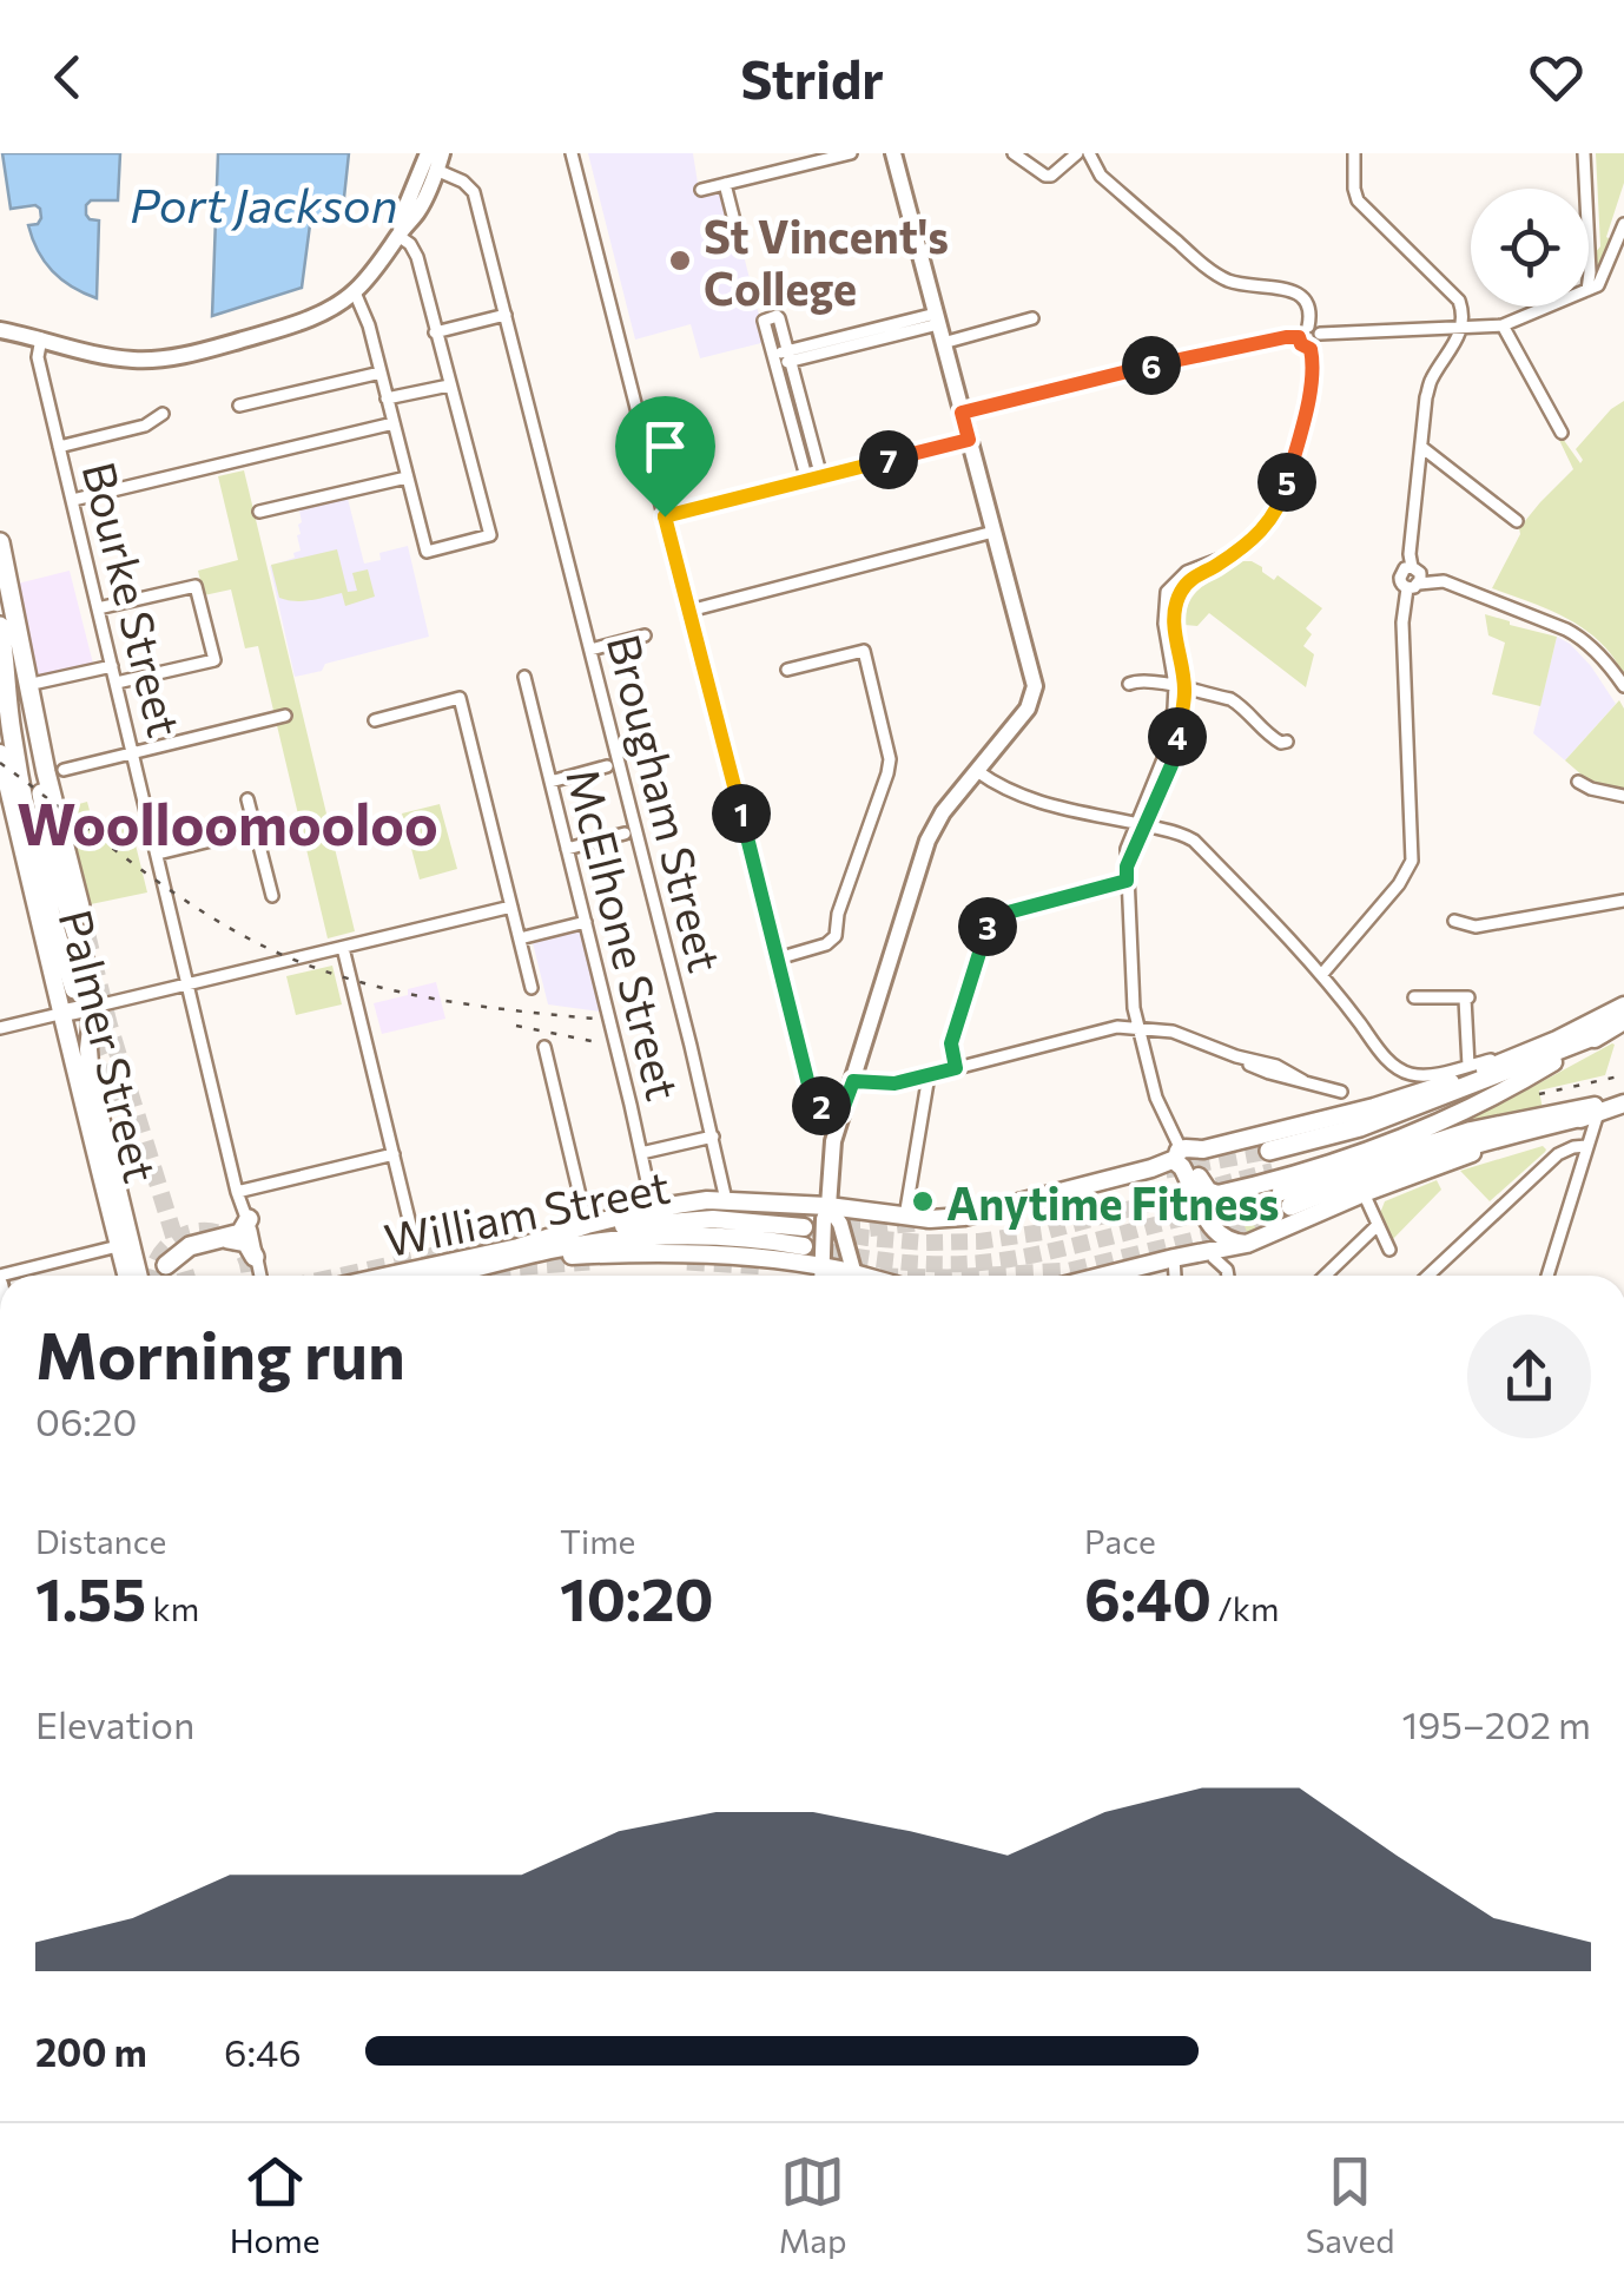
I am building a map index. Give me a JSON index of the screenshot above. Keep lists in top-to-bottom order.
{
  "streets": {
    "main road": ["Palmer Street", "William Street"],
    "street": ["Bourke Street", "Brougham Street", "McElhone Street"]
  },
  "districts": ["Woolloomooloo"],
  "water": ["Port Jackson"],
  "places": ["St Vincent's College", "Anytime Fitness"],
  "page": {
    "header": "Stridr",
    "pins": [
      "6",
      "7",
      "5",
      "4",
      "1",
      "3",
      "2"
    ],
    "heading": ["Morning run", "06:20"],
    "stats": [
      ["Distance", "1.55 km"],
      ["Time", "10:20"],
      ["Pace", "6:40 /km"]
    ],
    "chart": ["Elevation", "195–202 m"],
    "list": [
      {
        "name": "200 m",
        "note": "6:46"
      }
    ],
    "tabs": ["Home", "Map", "Saved"]
  }
}
